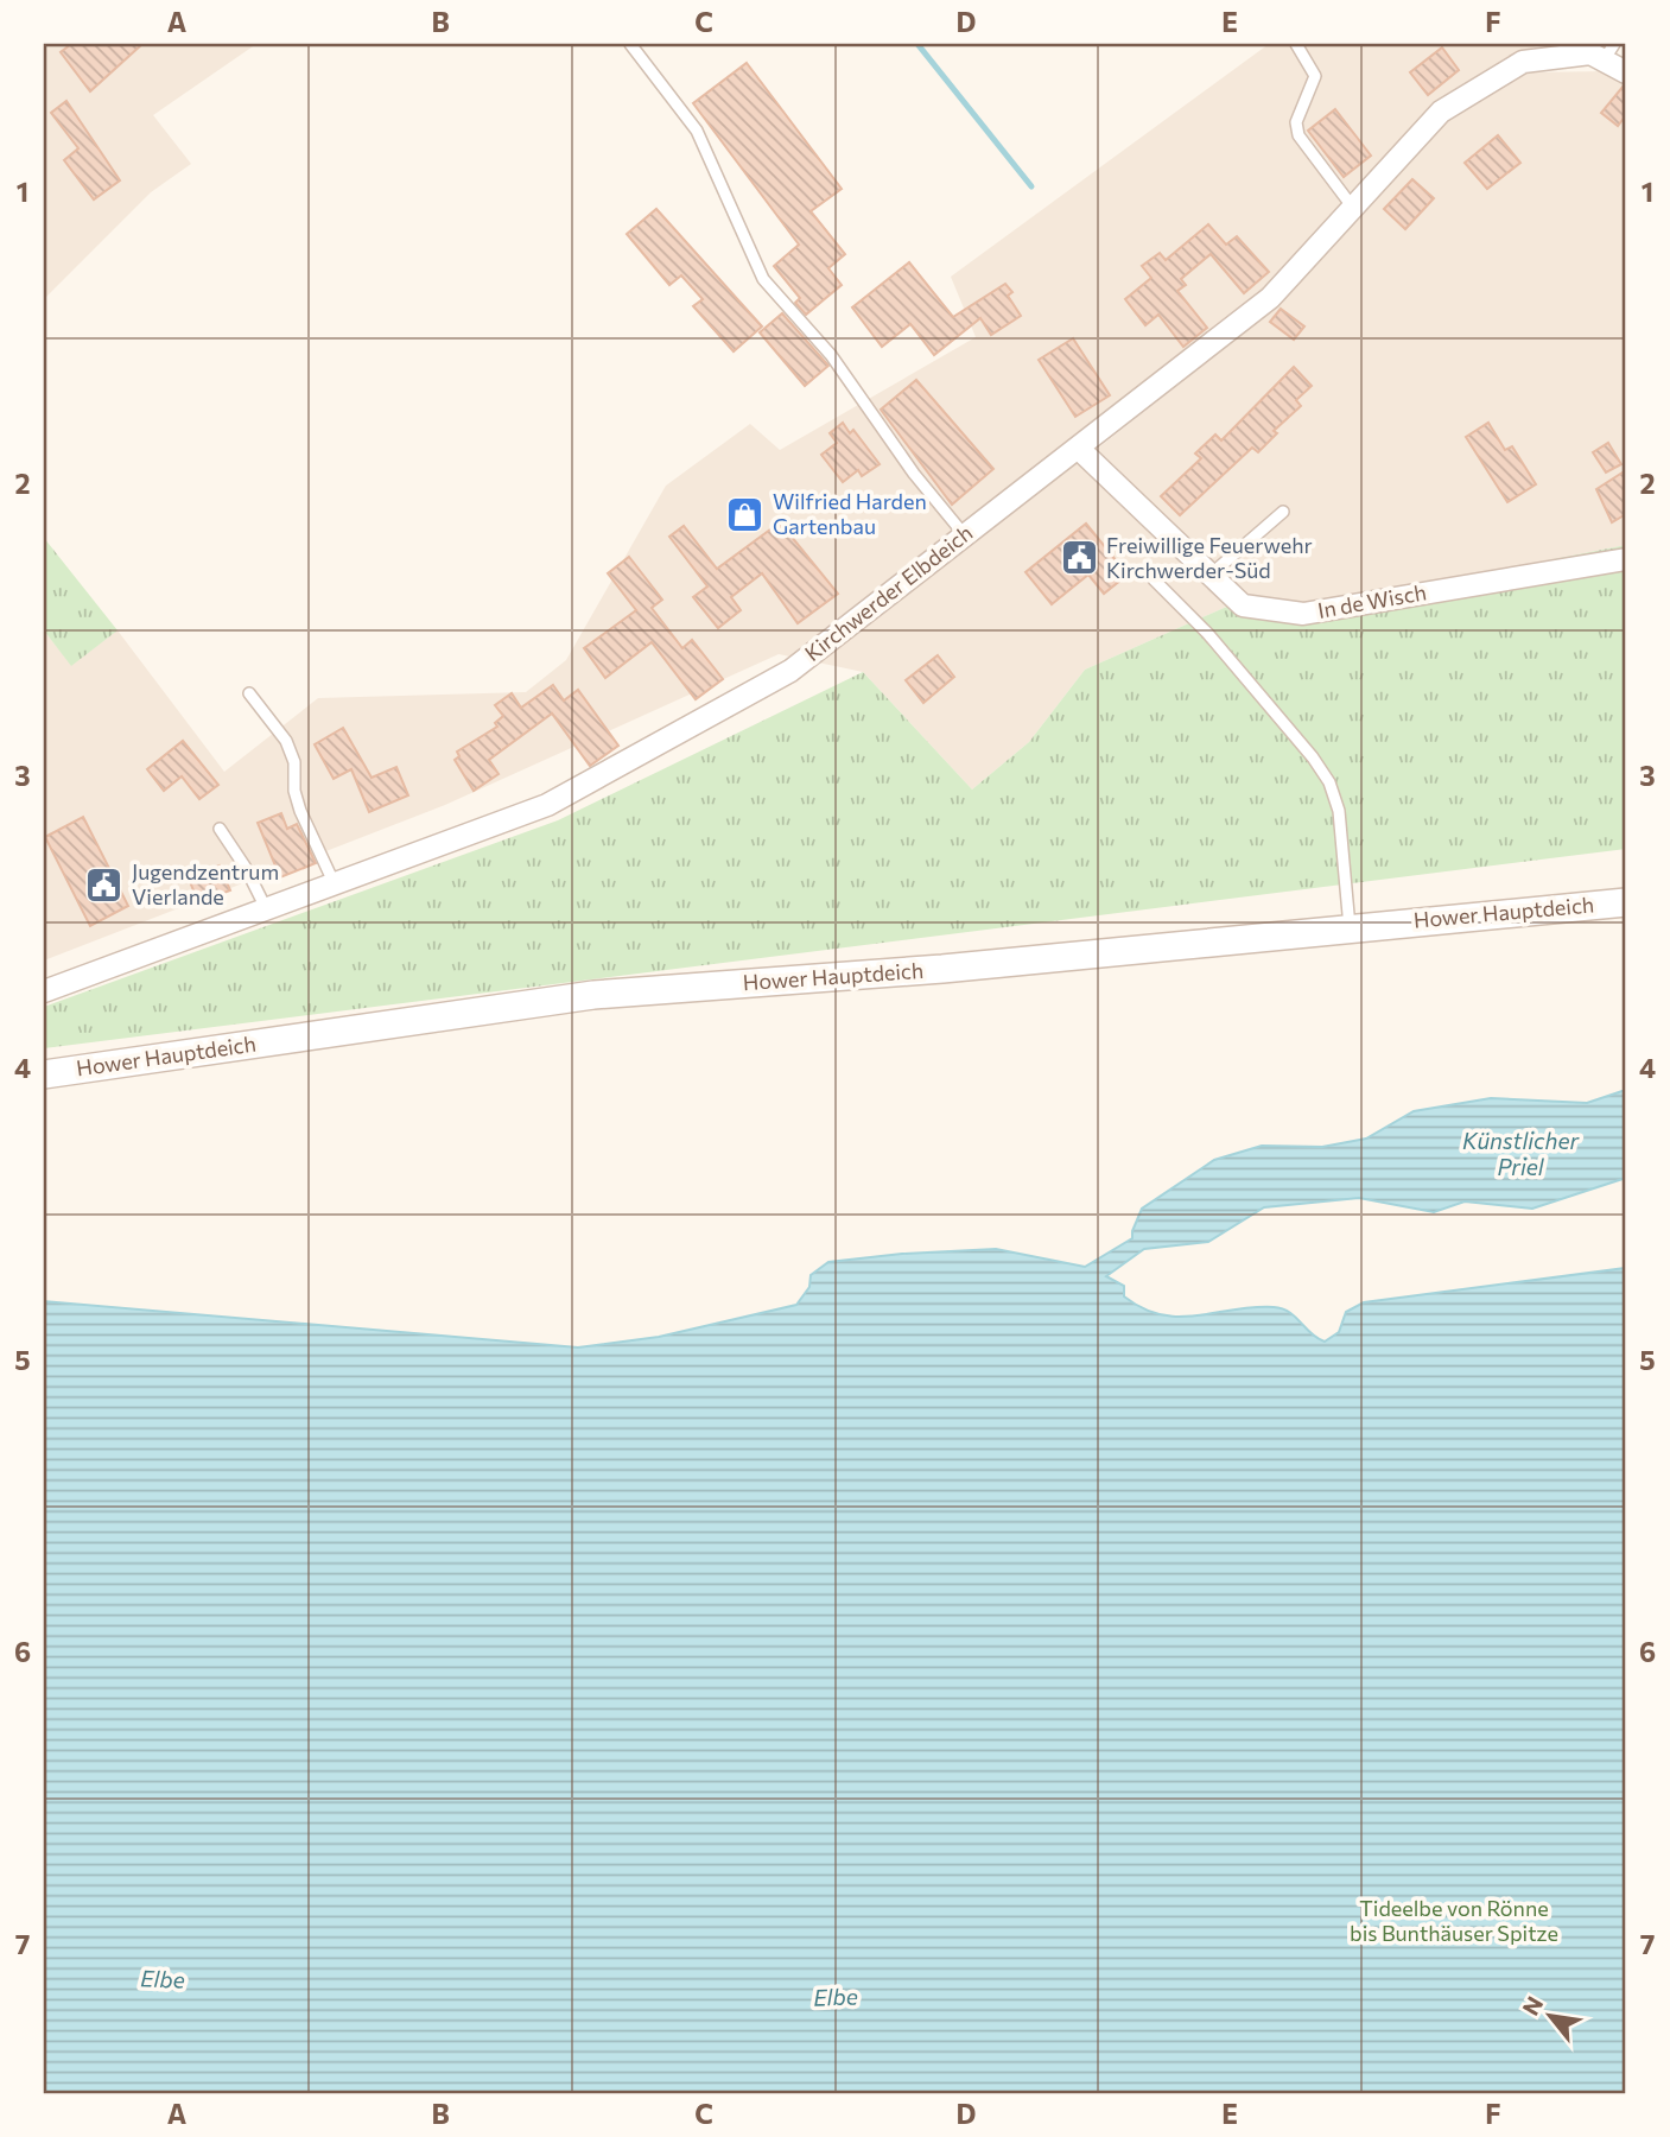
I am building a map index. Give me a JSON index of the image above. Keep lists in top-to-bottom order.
{
  "streets": {
    "street": ["Kirchwerder Elbdeich", "In de Wisch", "Hower Hauptdeich"]
  },
  "crossings": [
    ["Kirchwerder Elbdeich", "In de Wisch"]
  ],
  "water": ["Künstlicher Priel", "Elbe"],
  "parks": ["Tideelbe von Rönne bis Bunthäuser Spitze"],
  "places": {
    "shop": ["Wilfried Harden Gartenbau"],
    "public building": ["Freiwillige Feuerwehr Kirchwerder-Süd", "Jugendzentrum Vierlande"]
  },
  "north": "top left",
  "grid": {
    "columns": [
      "A",
      "B",
      "C",
      "D",
      "E",
      "F"
    ],
    "rows": [
      "1",
      "2",
      "3",
      "4",
      "5",
      "6",
      "7"
    ]
  }
}
